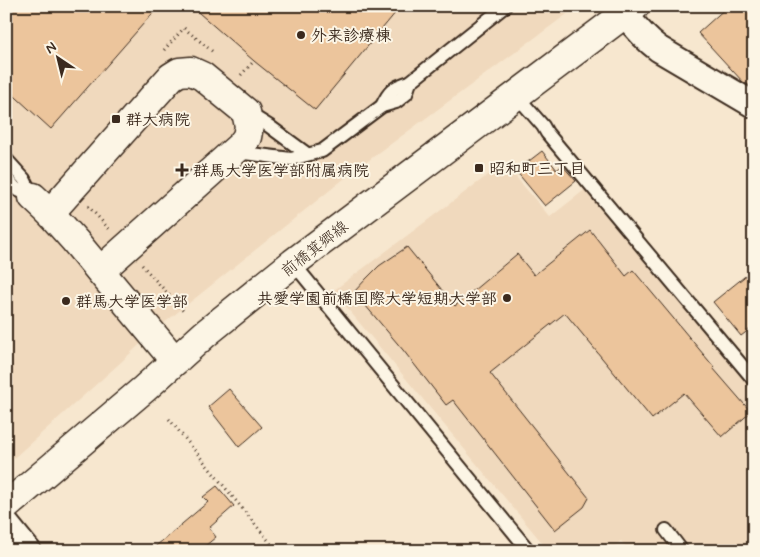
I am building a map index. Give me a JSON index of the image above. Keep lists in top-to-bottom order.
{
  "streets": {
    "main road": ["前橋箕郷線"]
  },
  "places": {
    "other": ["外来診療棟", "共愛学園前橋国際大学短期大学部", "群馬大学医学部"],
    "transit": ["群大病院", "昭和町三丁目"],
    "health": ["群馬大学医学部附属病院"]
  },
  "north": "top left"
}
